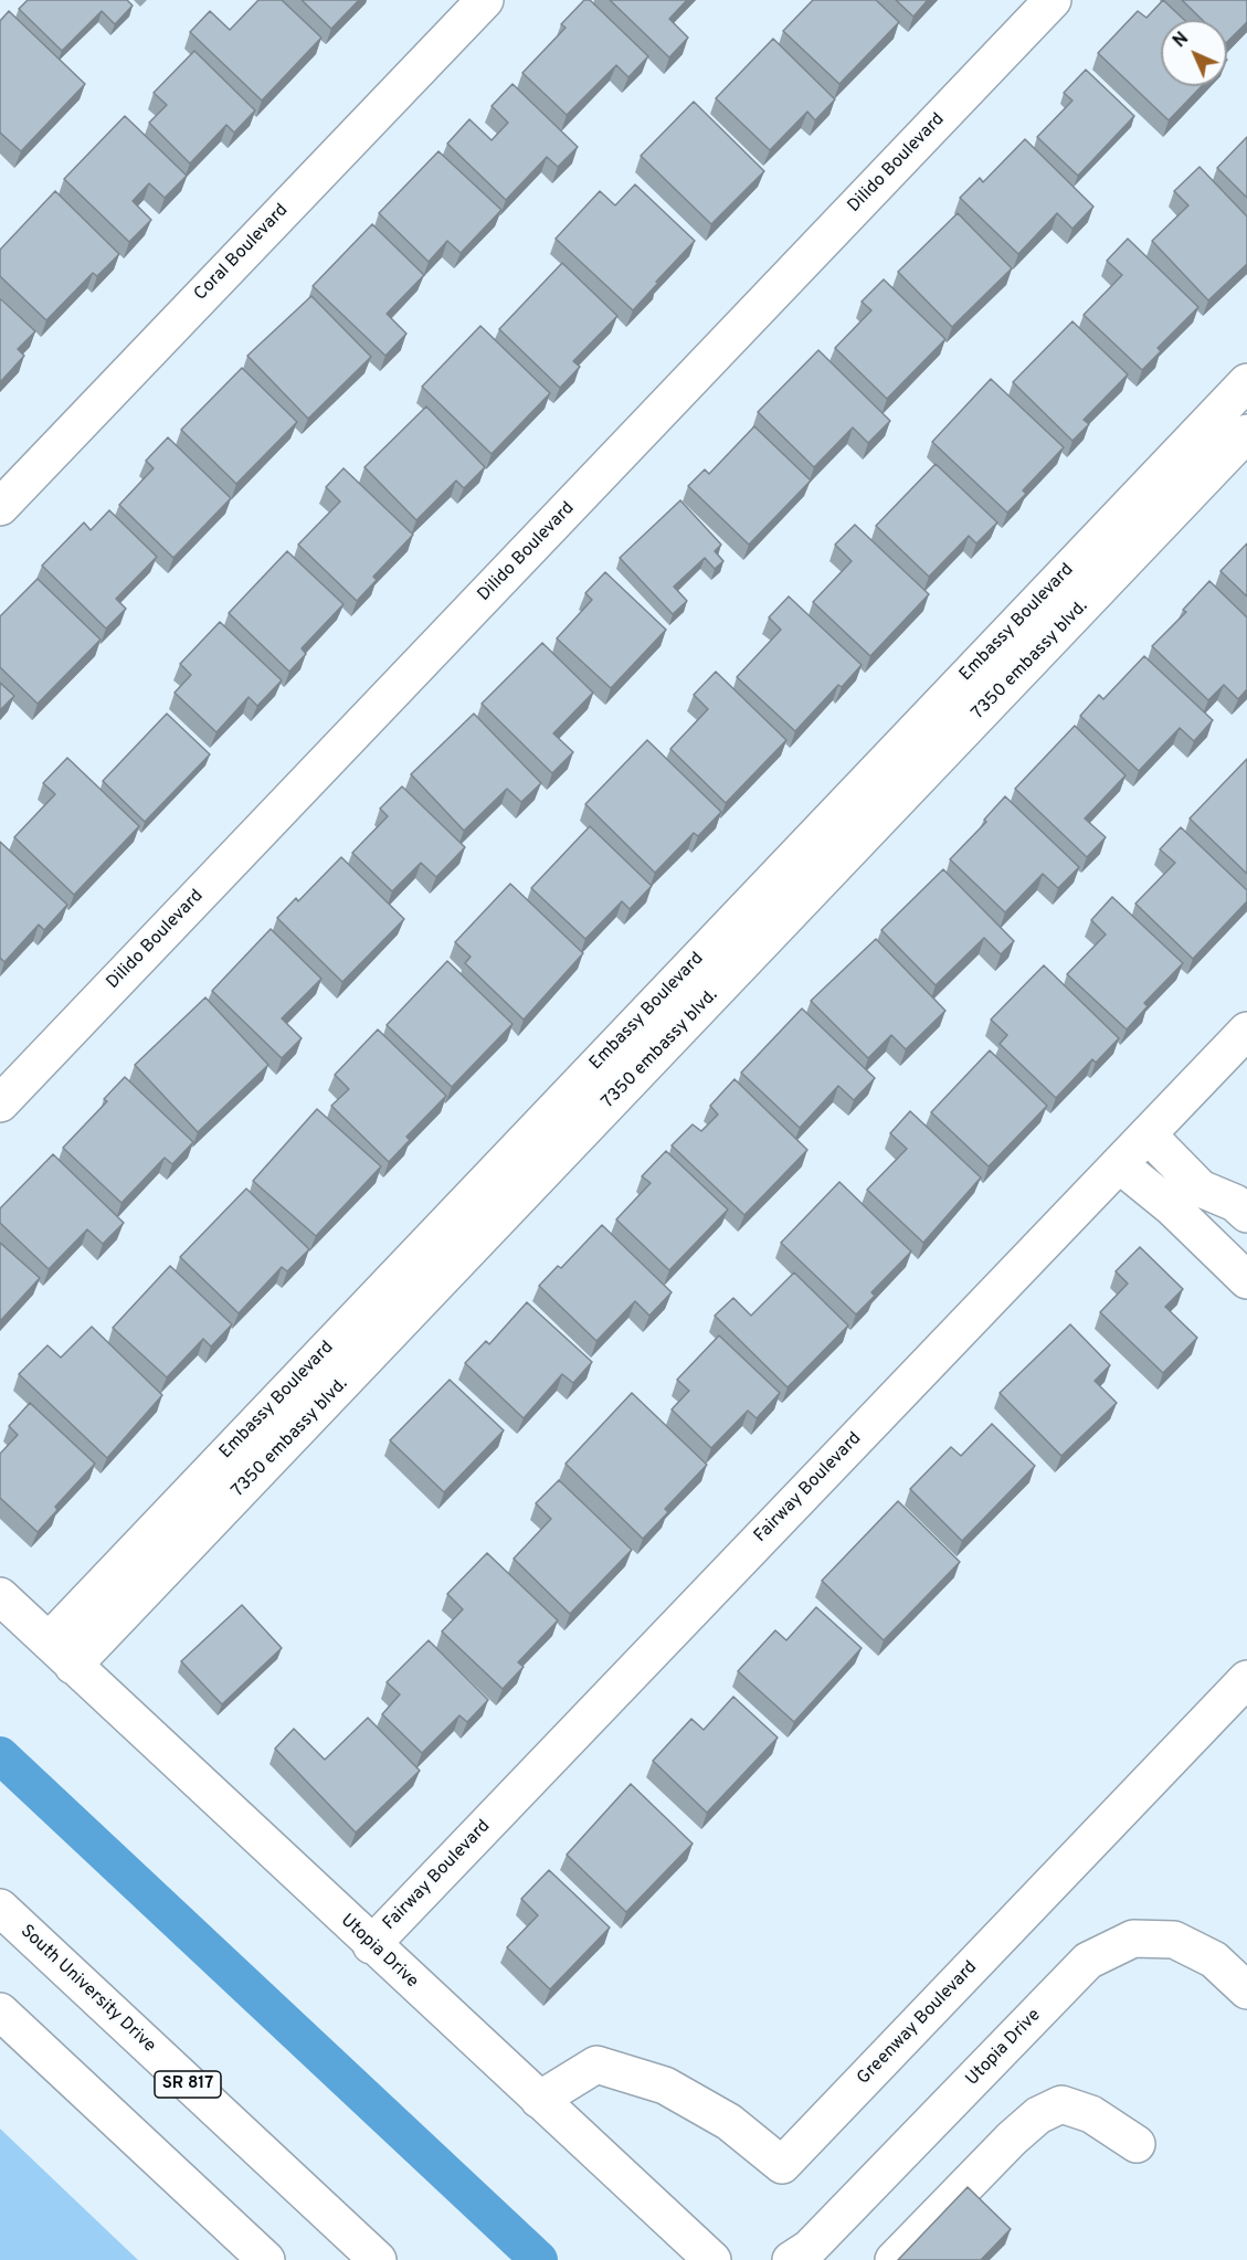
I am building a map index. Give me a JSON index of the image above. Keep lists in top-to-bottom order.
{
  "streets": {
    "street": [
      "Dilido Boulevard",
      "Coral Boulevard",
      "Embassy Boulevard",
      "7350 embassy blvd.",
      "Fairway Boulevard",
      "Utopia Drive",
      "South University Drive",
      "Greenway Boulevard",
      "SR 817"
    ]
  },
  "crossings": [
    ["Embassy Boulevard", "7350 embassy blvd."],
    ["Embassy Boulevard", "Utopia Drive"],
    ["7350 embassy blvd.", "Utopia Drive"],
    ["Fairway Boulevard", "Utopia Drive"],
    ["Utopia Drive", "Greenway Boulevard"]
  ],
  "north": "top left"
}
